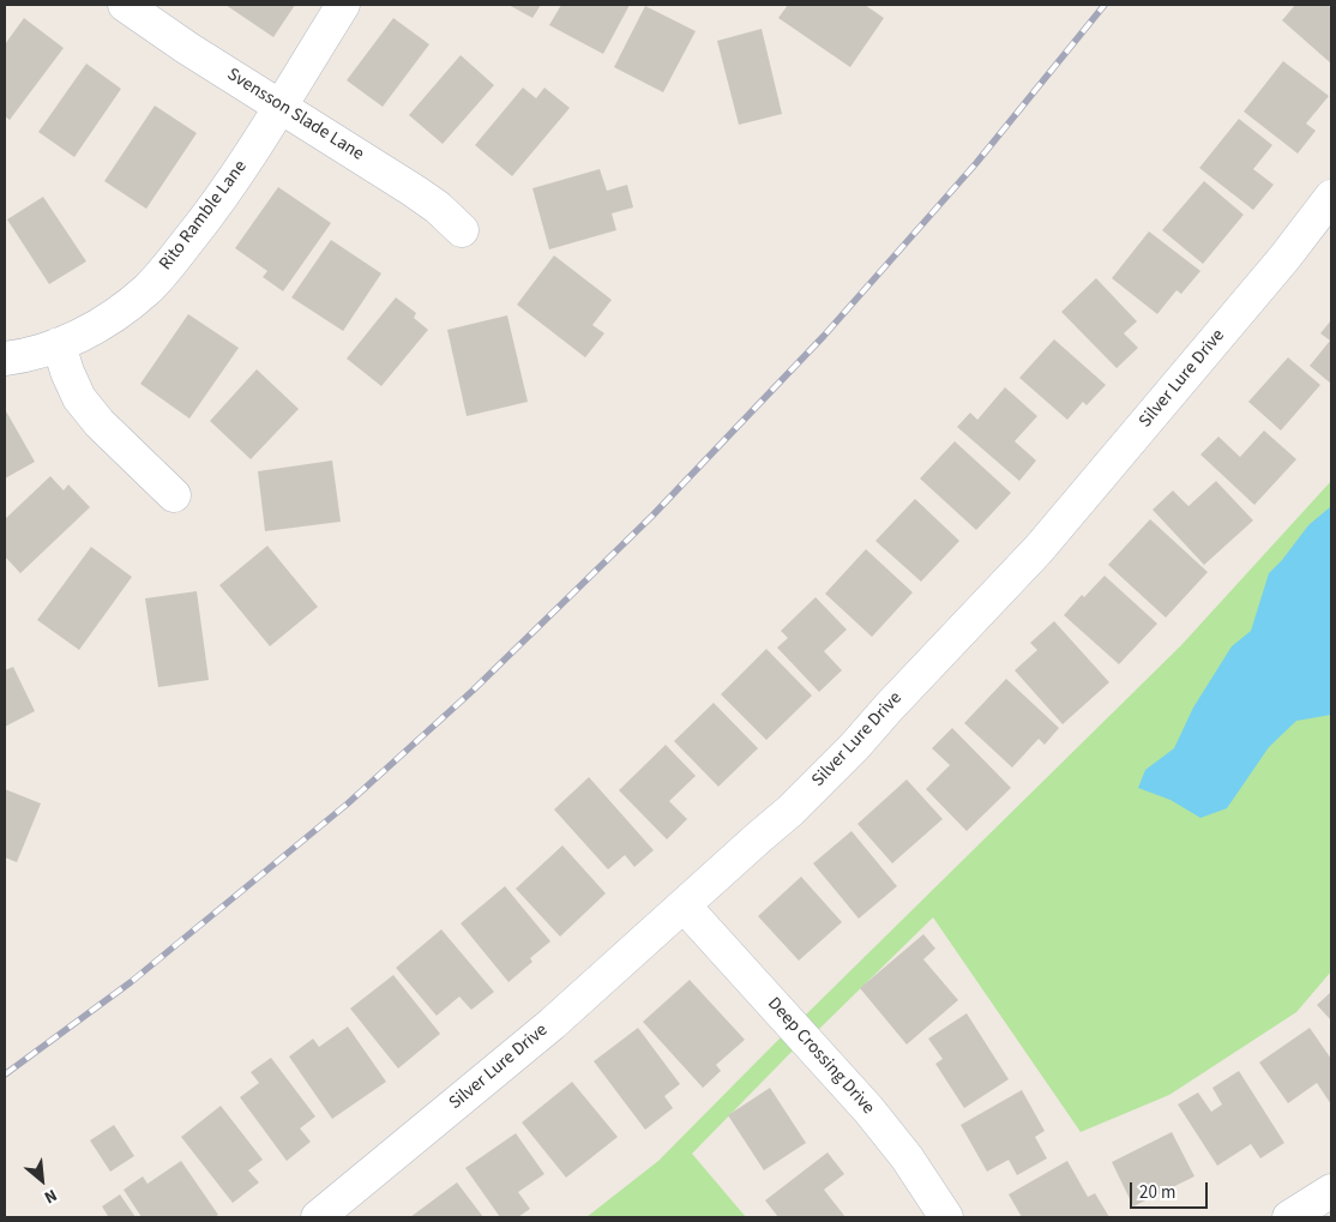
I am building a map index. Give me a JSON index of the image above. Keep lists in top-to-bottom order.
{
  "streets": {
    "street": [
      "Svensson Slade Lane",
      "Rito Ramble Lane",
      "Silver Lure Drive",
      "Deep Crossing Drive"
    ]
  },
  "crossings": [
    ["Svensson Slade Lane", "Rito Ramble Lane"],
    ["Silver Lure Drive", "Deep Crossing Drive"]
  ],
  "scale_bar": "20 m",
  "north": "bottom right"
}
